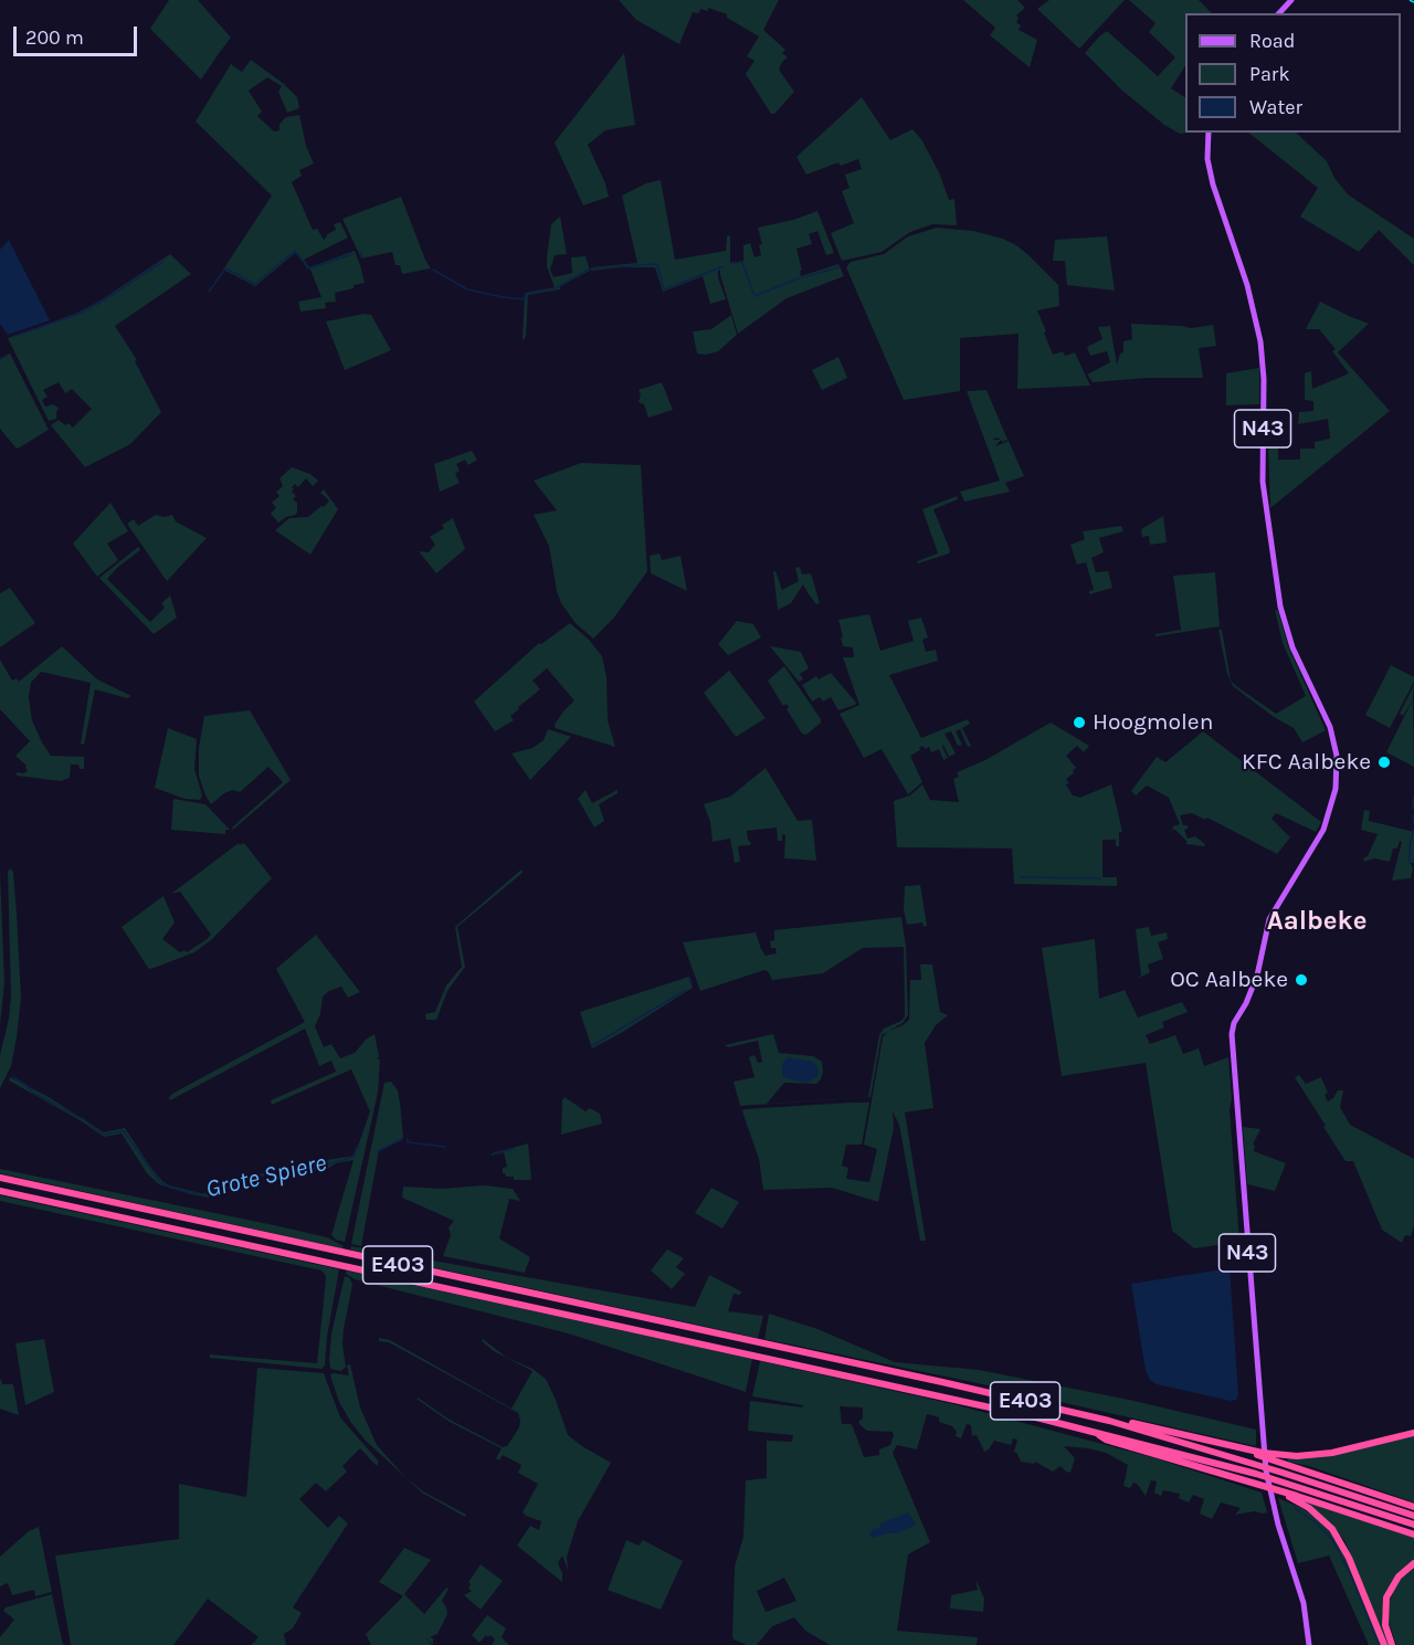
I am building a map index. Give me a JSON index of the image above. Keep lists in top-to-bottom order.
{
  "streets": {
    "highway": ["E403"],
    "main road": ["N43"]
  },
  "districts": ["Aalbeke"],
  "water": ["Grote Spiere"],
  "places": ["Hoogmolen", "KFC Aalbeke", "OC Aalbeke"],
  "legend": ["Road", "Park", "Water"],
  "scale_bar": "200 m"
}
